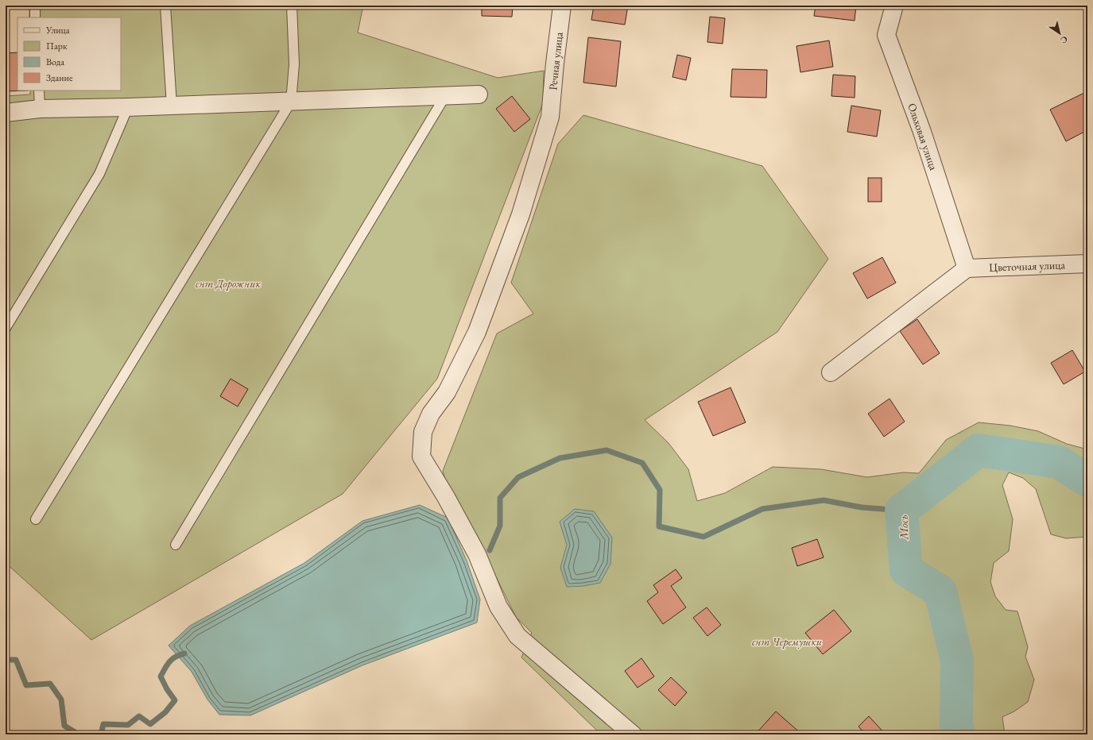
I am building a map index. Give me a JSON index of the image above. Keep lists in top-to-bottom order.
{
  "streets": {
    "street": ["Речная улица", "Ольховая улица", "Цветочная улица"]
  },
  "crossings": [
    ["Ольховая улица", "Цветочная улица"]
  ],
  "water": ["Мось"],
  "parks": ["снт Дорожник", "снт Черемушки"],
  "legend": [
    "Улица",
    "Парк",
    "Вода",
    "Здание"
  ],
  "north": "bottom right"
}
